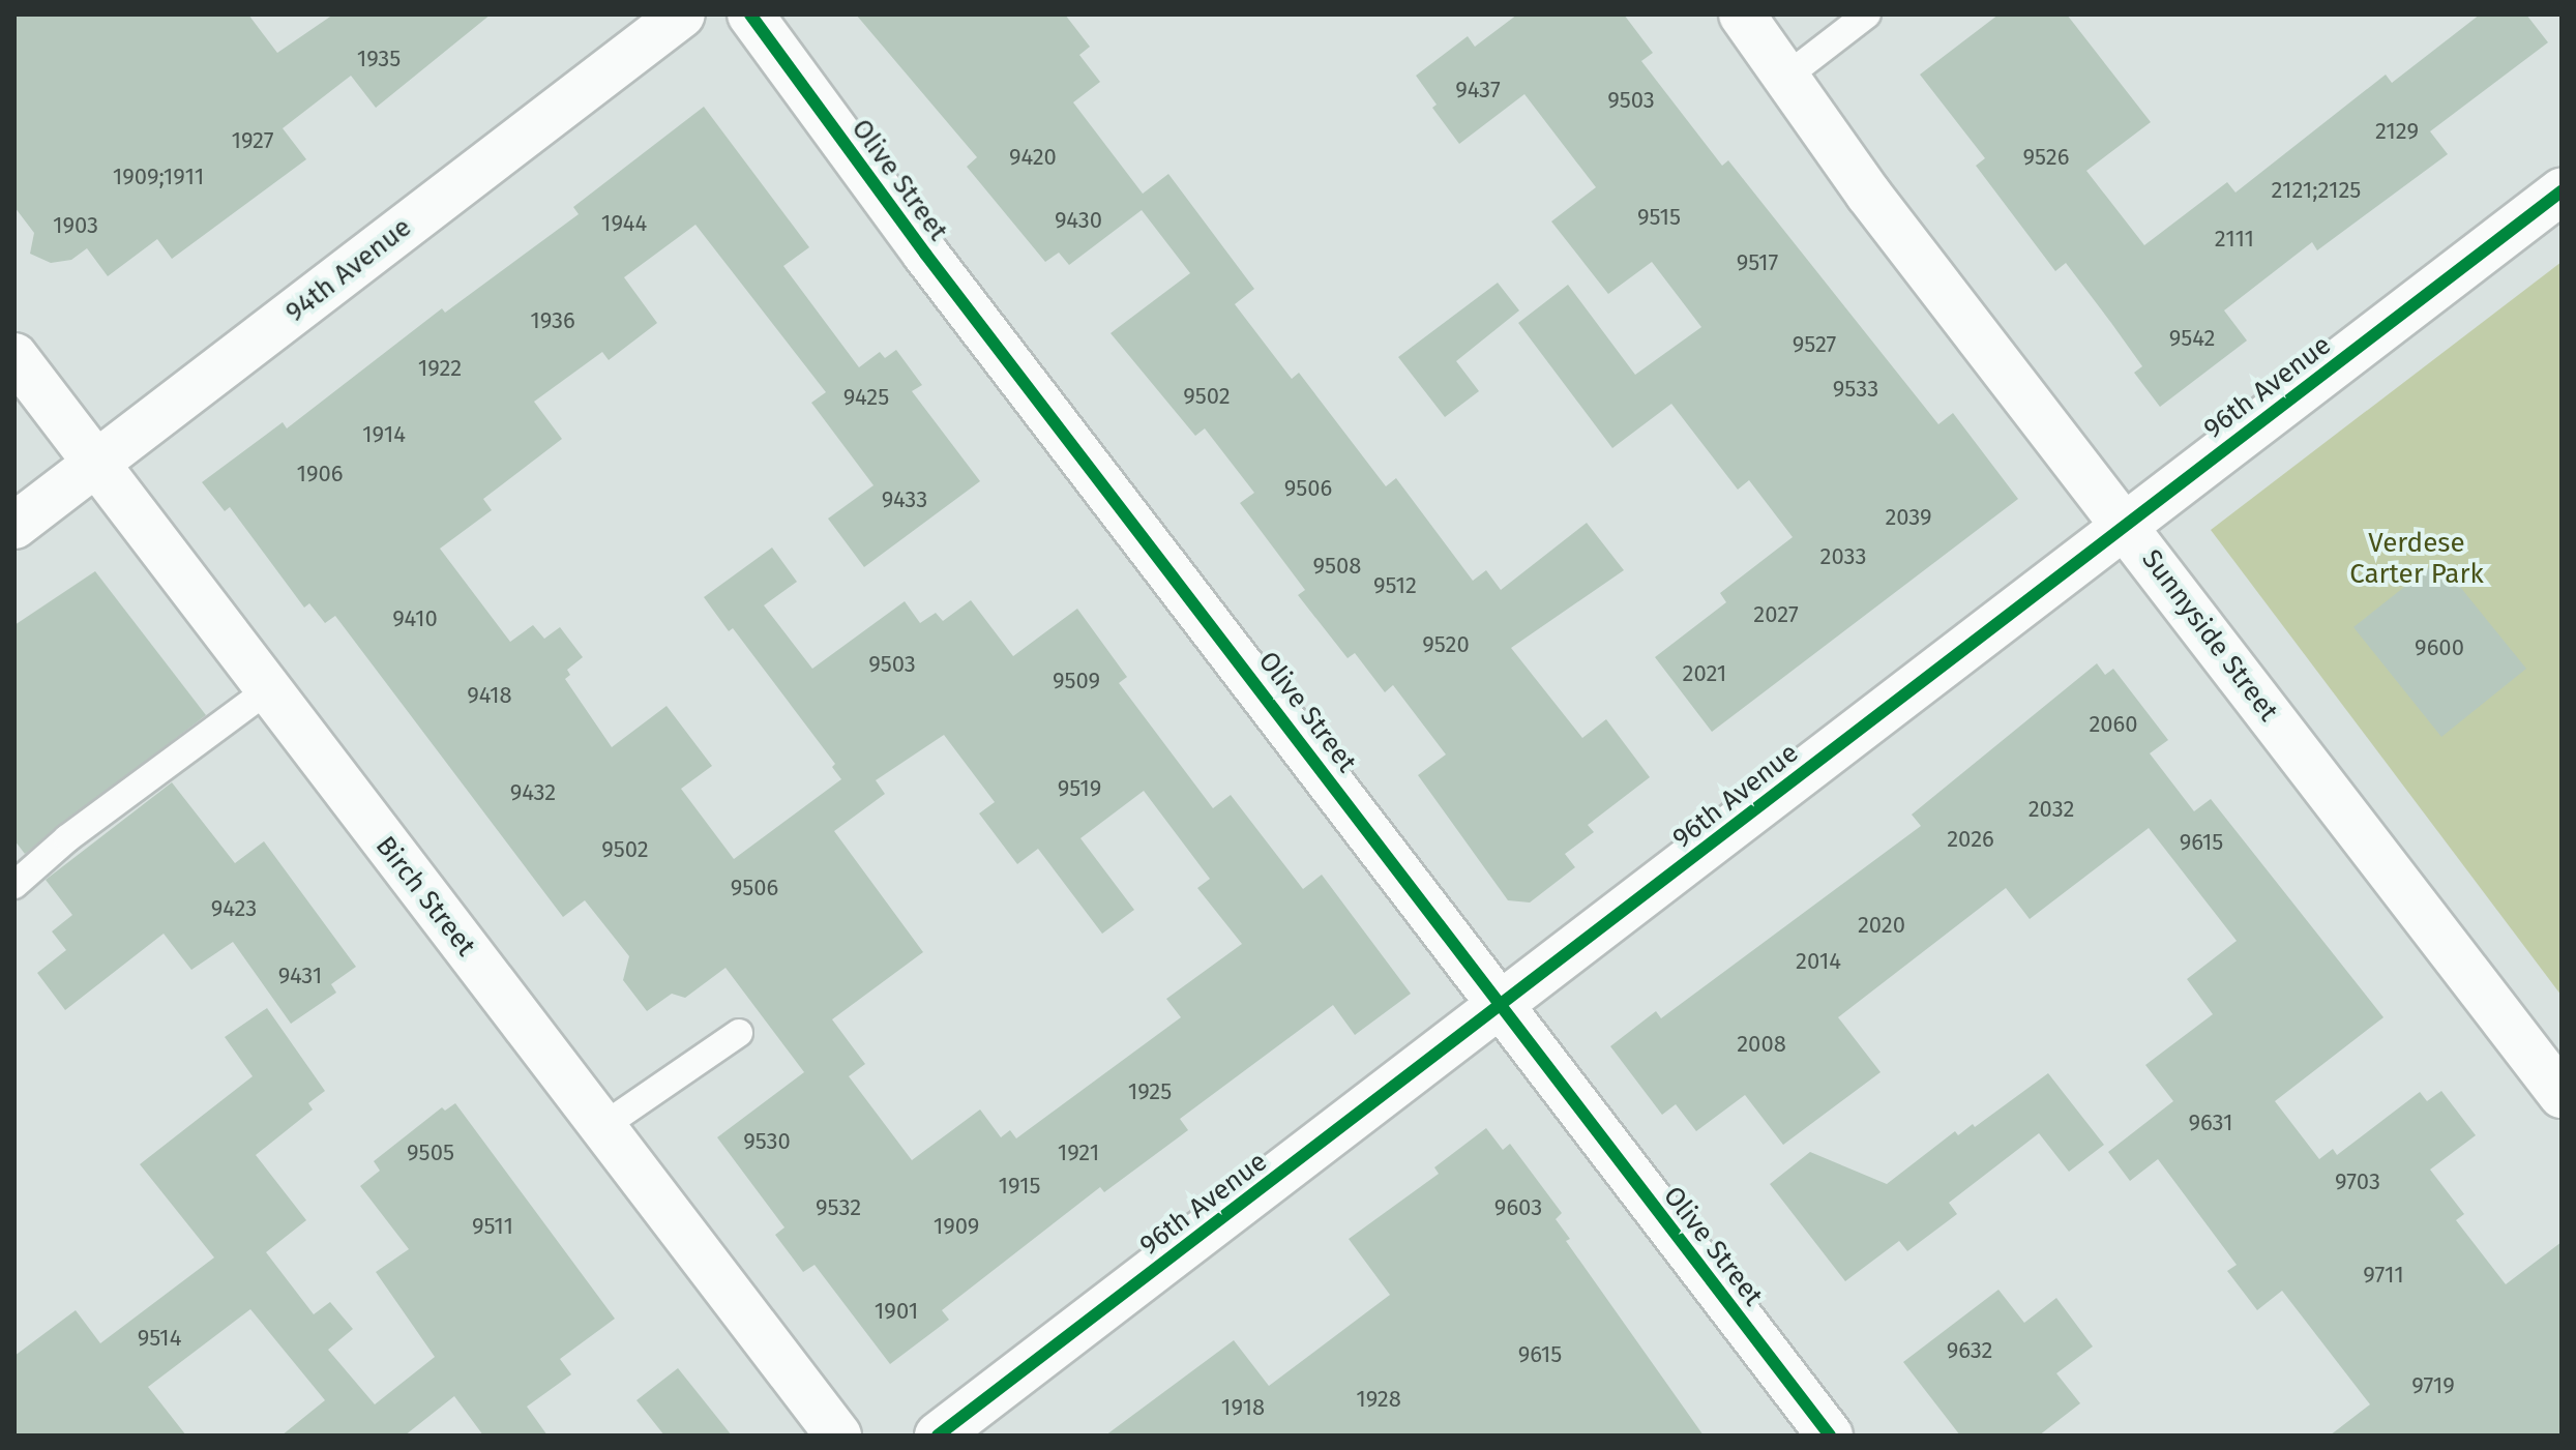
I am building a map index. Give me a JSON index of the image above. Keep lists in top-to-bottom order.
{
  "streets": {
    "street": [
      "Olive Street",
      "94th Avenue",
      "96th Avenue",
      "Sunnyside Street",
      "Birch Street"
    ]
  },
  "crossings": [
    ["Olive Street", "96th Avenue"],
    ["94th Avenue", "Birch Street"],
    ["96th Avenue", "Sunnyside Street"]
  ],
  "parks": ["Verdese Carter Park"],
  "house_numbers": [
    "1935",
    "9437",
    "9503",
    "2129",
    "1927",
    "9420",
    "9526",
    "1909;1911",
    "2121;2125",
    "9515",
    "9430",
    "1944",
    "1903",
    "2111",
    "9517",
    "1936",
    "9542",
    "9527",
    "1922",
    "9533",
    "9502",
    "9425",
    "1914",
    "1906",
    "9506",
    "9433",
    "2039",
    "2033",
    "9508",
    "9512",
    "2027",
    "9410",
    "9520",
    "9600",
    "9503",
    "2021",
    "9509",
    "9418",
    "2060",
    "9519",
    "9432",
    "2032",
    "2026",
    "9615",
    "9502",
    "9506",
    "9423",
    "2020",
    "2014",
    "9431",
    "2008",
    "1925",
    "9631",
    "9530",
    "9505",
    "1921",
    "9703",
    "1915",
    "9532",
    "9603",
    "9511",
    "1909",
    "9711",
    "1901",
    "9514",
    "9632",
    "9615",
    "9719",
    "1928",
    "1918"
  ]
}
